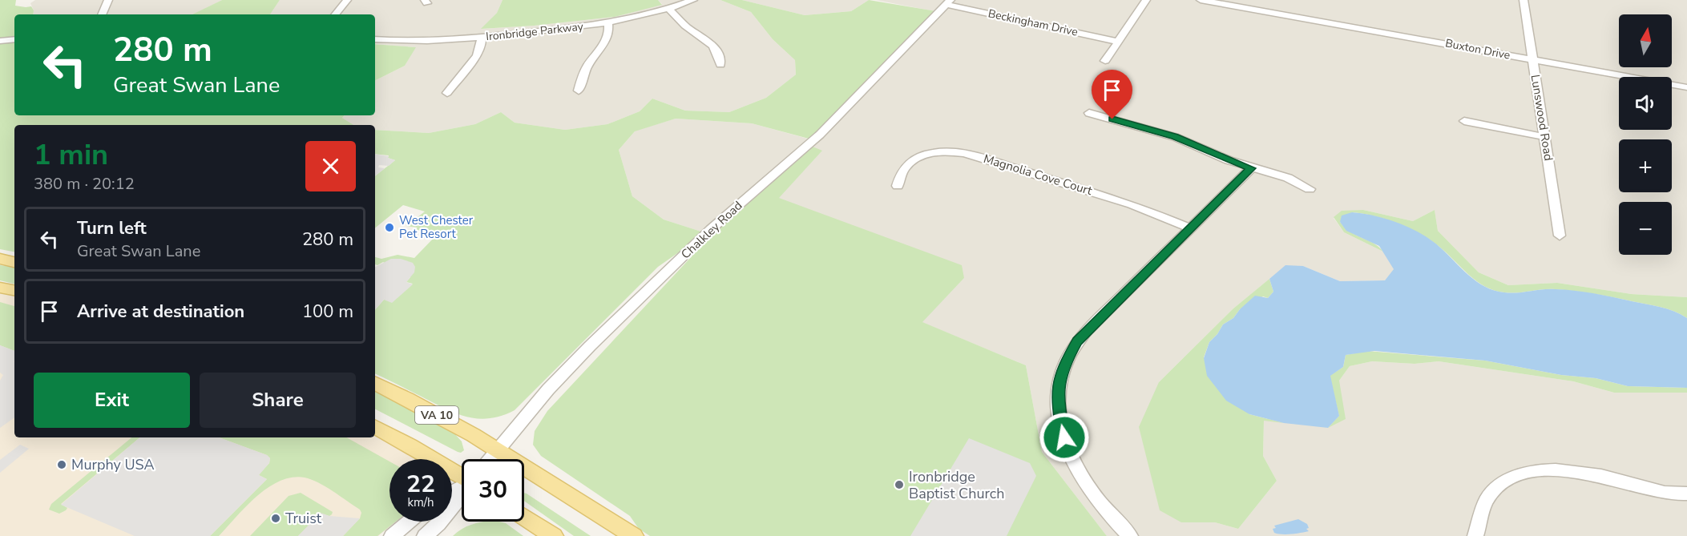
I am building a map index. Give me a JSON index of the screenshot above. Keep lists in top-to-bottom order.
{
  "streets": {
    "main road": ["VA 10"],
    "street": [
      "Beckingham Drive",
      "Ironbridge Parkway",
      "Buxton Drive",
      "Lunswood Road",
      "Magnolia Cove Court",
      "Chalkley Road"
    ]
  },
  "crossings": [
    ["Beckingham Drive", "Chalkley Road"],
    ["Buxton Drive", "Lunswood Road"],
    ["Chalkley Road", "VA 10"]
  ],
  "places": [
    "West Chester Pet Resort",
    "Murphy USA",
    "Ironbridge Baptist Church",
    "Truist"
  ],
  "north": "top",
  "page": {
    "map_buttons": ["+", "−"],
    "turn": ["280 m", "Great Swan Lane"],
    "heading": ["1 min", "380 m · 20:12"],
    "list": [
      {
        "name": "Turn left",
        "note": "Great Swan Lane",
        "value": "280 m"
      },
      {
        "name": "Arrive at destination",
        "value": "100 m"
      }
    ],
    "buttons": ["Exit", "Share"],
    "speed": "22 km/h",
    "limit": "30"
  }
}
